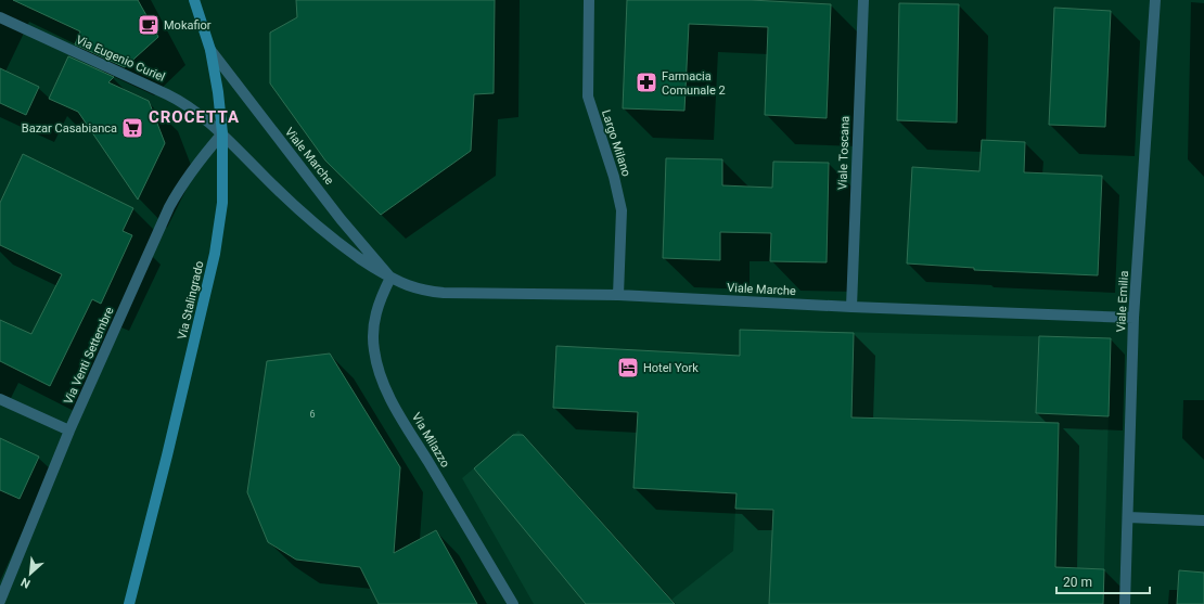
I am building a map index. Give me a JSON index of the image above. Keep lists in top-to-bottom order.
{
  "streets": {
    "main road": ["Via Stalingrado"],
    "street": [
      "Via Eugenio Curiel",
      "Largo Milano",
      "Viale Toscana",
      "Viale Marche",
      "Viale Emilia",
      "Via Venti Settembre",
      "Via Milazzo"
    ]
  },
  "crossings": [
    ["Via Eugenio Curiel", "Viale Marche"],
    ["Via Eugenio Curiel", "Via Stalingrado"],
    ["Via Eugenio Curiel", "Via Venti Settembre"],
    ["Largo Milano", "Viale Marche"],
    ["Viale Toscana", "Viale Marche"],
    ["Viale Marche", "Via Stalingrado"],
    ["Viale Marche", "Viale Emilia"],
    ["Viale Marche", "Via Venti Settembre"],
    ["Viale Marche", "Via Milazzo"],
    ["Via Stalingrado", "Via Venti Settembre"]
  ],
  "districts": ["CROCETTA"],
  "places": {
    "cafe": ["Mokafior"],
    "pharmacy": ["Farmacia Comunale 2"],
    "supermarket": ["Bazar Casabianca"],
    "hotel": ["Hotel York"]
  },
  "house_numbers": ["6"],
  "scale_bar": "20 m",
  "north": "bottom left"
}
